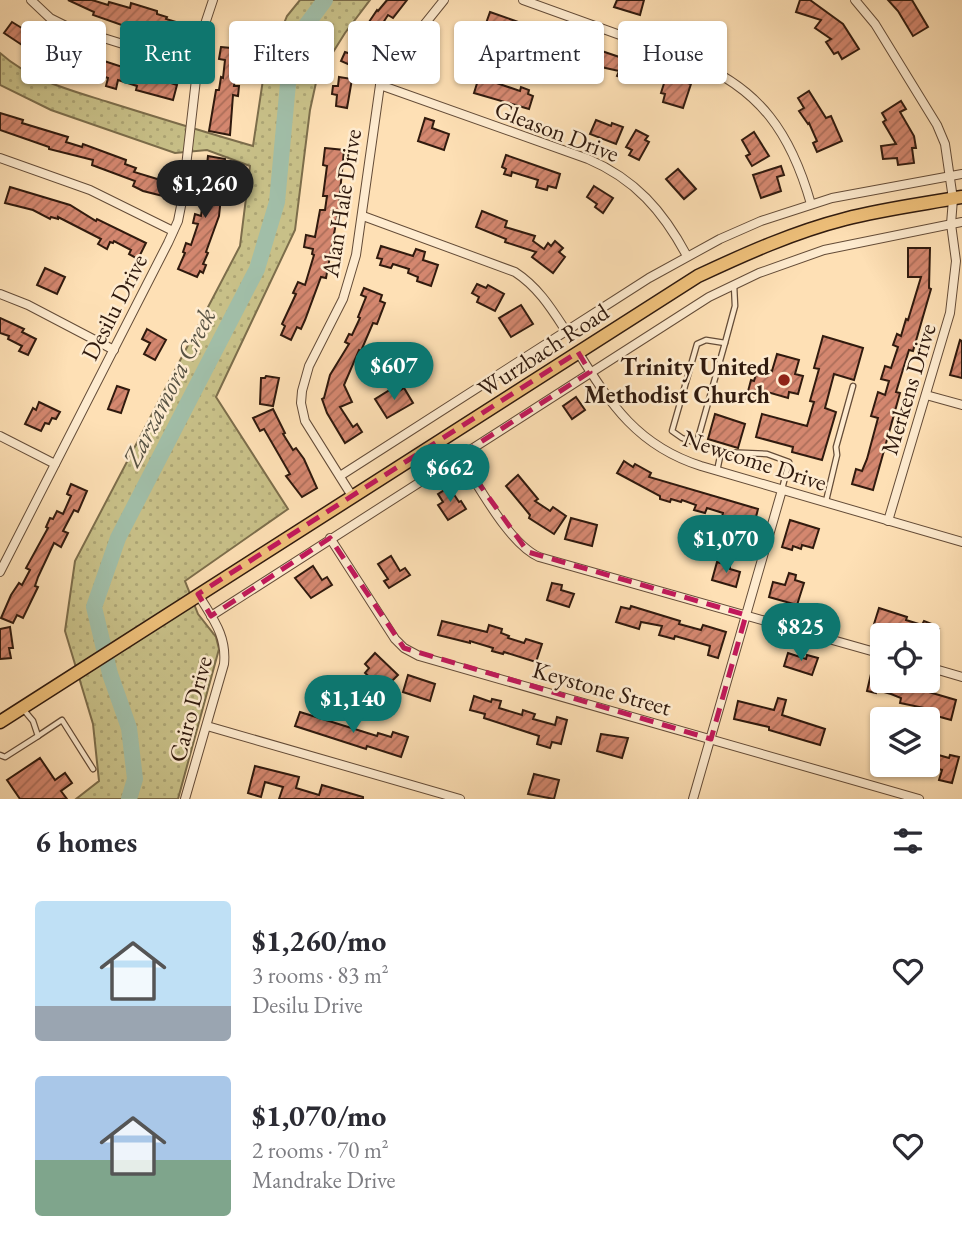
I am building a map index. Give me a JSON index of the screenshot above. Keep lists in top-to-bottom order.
{
  "streets": {
    "main road": ["Wurzbach Road"],
    "street": [
      "Gleason Drive",
      "Alan Hale Drive",
      "Desilu Drive",
      "Merkens Drive",
      "Newcome Drive",
      "Keystone Street",
      "Cairo Drive"
    ]
  },
  "crossings": [
    ["Gleason Drive", "Alan Hale Drive"],
    ["Alan Hale Drive", "Wurzbach Road"],
    ["Wurzbach Road", "Merkens Drive"],
    ["Wurzbach Road", "Newcome Drive"],
    ["Wurzbach Road", "Cairo Drive"],
    ["Merkens Drive", "Newcome Drive"]
  ],
  "water": ["Zarzamora Creek"],
  "places": ["Trinity United Methodist Church"],
  "page": {
    "chip": [
      "Buy",
      "Rent",
      "Filters",
      "New",
      "Apartment",
      "House"
    ],
    "price": [
      "$1,260",
      "$607",
      "$662",
      "$1,070",
      "$825",
      "$1,140"
    ],
    "heading": "6 homes",
    "list": [
      {
        "name": "$1,260/mo",
        "note": "3 rooms · 83 m² · Desilu Drive"
      },
      {
        "name": "$1,070/mo",
        "note": "2 rooms · 70 m² · Mandrake Drive"
      }
    ]
  }
}
